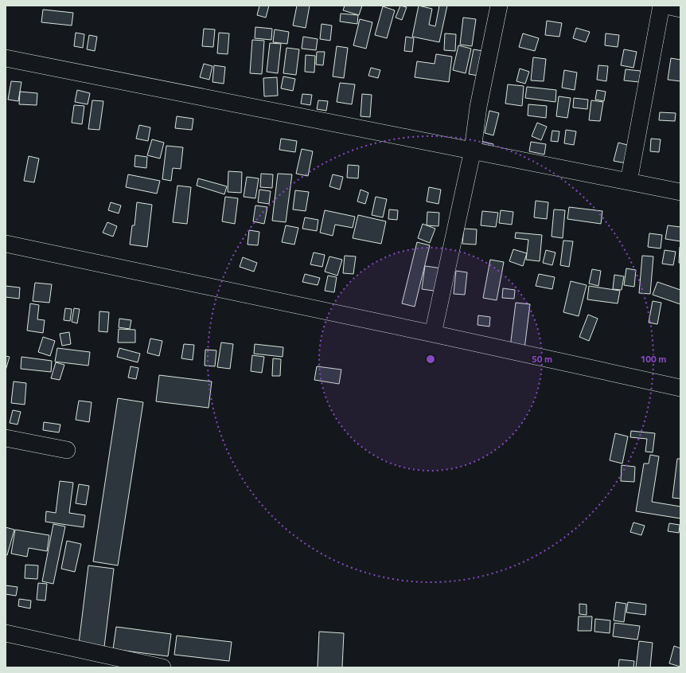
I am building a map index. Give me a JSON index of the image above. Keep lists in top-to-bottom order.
{
  "rings": ["50 m", "100 m"]
}
